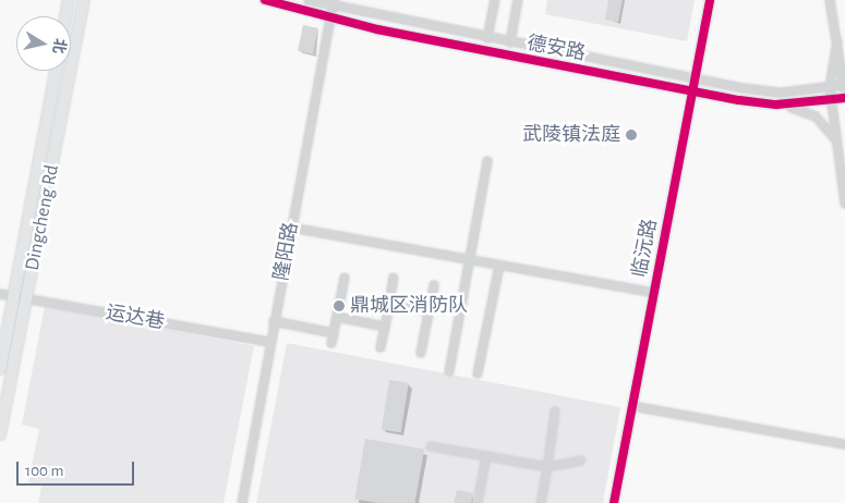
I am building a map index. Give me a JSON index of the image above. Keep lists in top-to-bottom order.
{
  "streets": {
    "main road": ["Dingcheng Rd"],
    "street": [
      "德安路",
      "临沅路",
      "隆阳路",
      "运达巷"
    ]
  },
  "crossings": [
    ["德安路", "临沅路"],
    ["德安路", "隆阳路"],
    ["Dingcheng Rd", "运达巷"],
    ["隆阳路", "运达巷"]
  ],
  "places": ["武陵镇法庭", "鼎城区消防队"],
  "scale_bar": "100 m",
  "north": "right"
}
